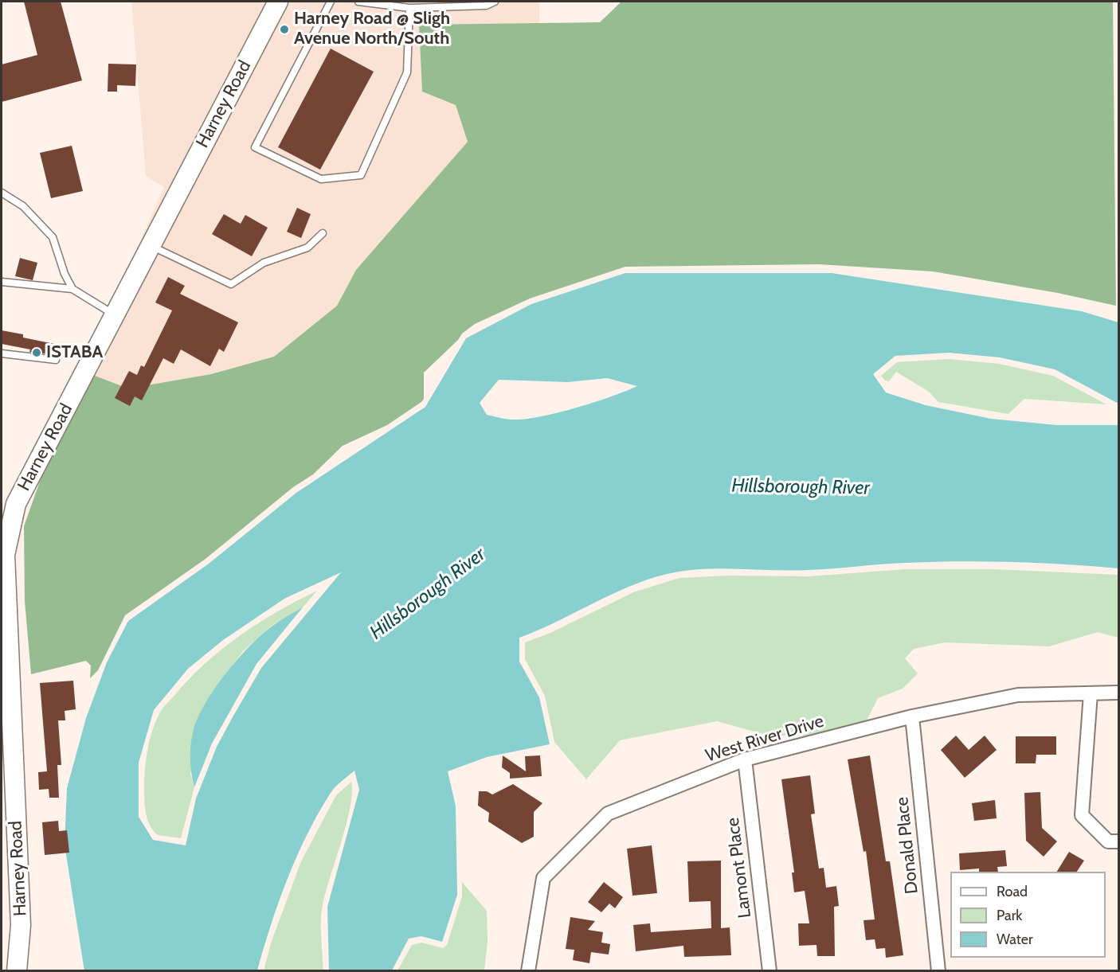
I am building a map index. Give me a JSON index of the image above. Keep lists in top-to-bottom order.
{
  "streets": {
    "street": [
      "Harney Road",
      "West River Drive",
      "Donald Place",
      "Lamont Place"
    ]
  },
  "crossings": [
    ["West River Drive", "Donald Place"],
    ["West River Drive", "Lamont Place"]
  ],
  "water": ["Hillsborough River"],
  "places": ["Harney Road @ Sligh Avenue North/South", "ISTABA"],
  "legend": ["Road", "Park", "Water"]
}
